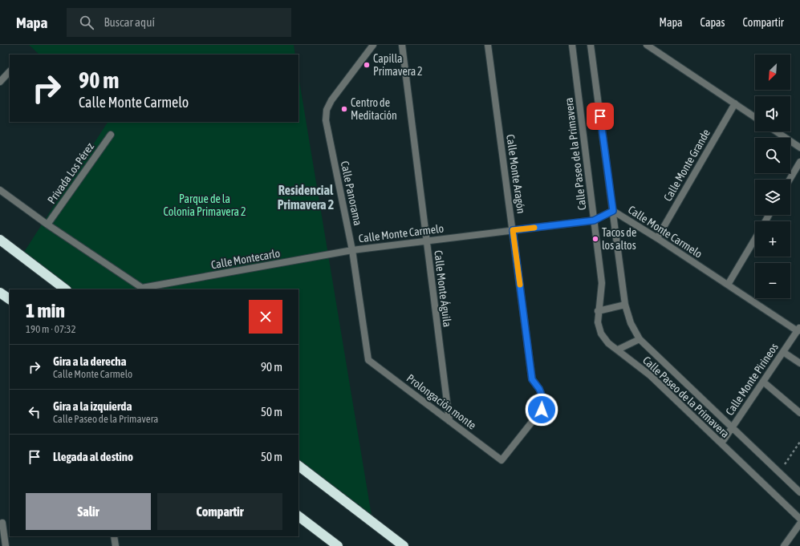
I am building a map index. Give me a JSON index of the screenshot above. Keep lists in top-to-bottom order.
{
  "streets": {
    "street": [
      "Calle Paseo de la Primavera",
      "Calle Monte Grande",
      "Privada Los Pérez",
      "Calle Monte Aragón",
      "Calle Panorama",
      "Calle Monte Carmelo",
      "Calle Montecarlo",
      "Calle Monte Águila",
      "Calle Monte Pirineos",
      "Prolongación monte"
    ]
  },
  "crossings": [
    ["Calle Paseo de la Primavera", "Calle Monte Carmelo"],
    ["Calle Paseo de la Primavera", "Calle Monte Pirineos"],
    ["Calle Monte Grande", "Calle Monte Carmelo"],
    ["Privada Los Pérez", "Calle Montecarlo"],
    ["Calle Monte Aragón", "Calle Monte Carmelo"],
    ["Calle Monte Aragón", "Prolongación monte"],
    ["Calle Panorama", "Calle Monte Carmelo"],
    ["Calle Panorama", "Calle Montecarlo"],
    ["Calle Panorama", "Prolongación monte"],
    ["Calle Monte Carmelo", "Calle Montecarlo"],
    ["Calle Monte Carmelo", "Calle Monte Águila"],
    ["Calle Monte Carmelo", "Calle Monte Pirineos"],
    ["Calle Monte Águila", "Prolongación monte"]
  ],
  "districts": ["Residencial Primavera 2"],
  "parks": ["Parque de la Colonia Primavera 2"],
  "places": ["Capilla Primavera 2", "Centro de Meditación", "Tacos de los altos"],
  "north": "bottom left",
  "page": {
    "header": "Mapa",
    "search": "Buscar aquí",
    "nav": ["Mapa", "Capas", "Compartir"],
    "map_buttons": ["+", "−"],
    "turn": ["90 m", "Calle Monte Carmelo"],
    "heading": ["1 min", "190 m · 07:32"],
    "list": [
      {
        "name": "Gira a la derecha",
        "note": "Calle Monte Carmelo",
        "value": "90 m"
      },
      {
        "name": "Gira a la izquierda",
        "note": "Calle Paseo de la Primavera",
        "value": "50 m"
      },
      {
        "name": "Llegada al destino",
        "value": "50 m"
      }
    ],
    "buttons": ["Salir", "Compartir"]
  }
}
